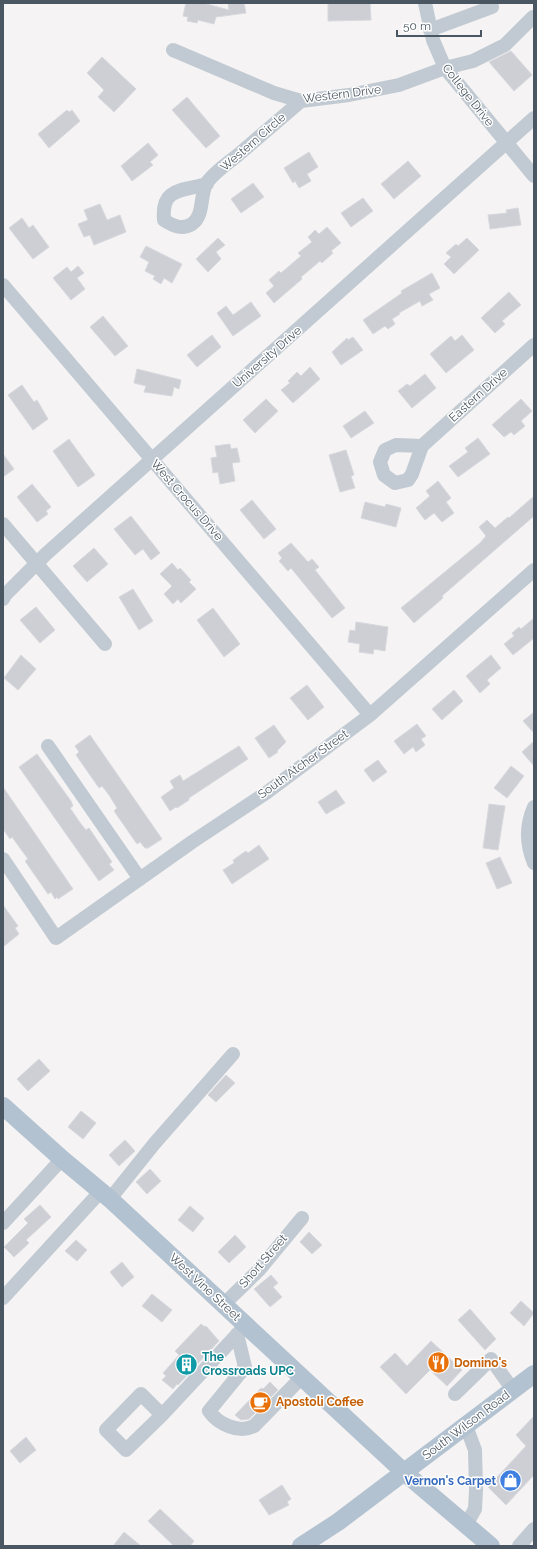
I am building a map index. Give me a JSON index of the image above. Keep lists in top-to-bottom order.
{
  "streets": {
    "main road": ["West Vine Street", "South Wilson Road"],
    "street": [
      "Western Drive",
      "College Drive",
      "Western Circle",
      "University Drive",
      "Eastern Drive",
      "West Crocus Drive",
      "South Atcher Street",
      "Short Street"
    ]
  },
  "crossings": [
    ["Western Drive", "College Drive"],
    ["Western Drive", "Western Circle"],
    ["College Drive", "University Drive"],
    ["University Drive", "West Crocus Drive"],
    ["West Crocus Drive", "South Atcher Street"],
    ["Short Street", "West Vine Street"],
    ["West Vine Street", "South Wilson Road"]
  ],
  "places": {
    "restaurant": ["Domino's"],
    "building": ["The Crossroads UPC"],
    "cafe": ["Apostoli Coffee"],
    "shop": ["Vernon's Carpet"]
  },
  "scale_bar": "50 m"
}
